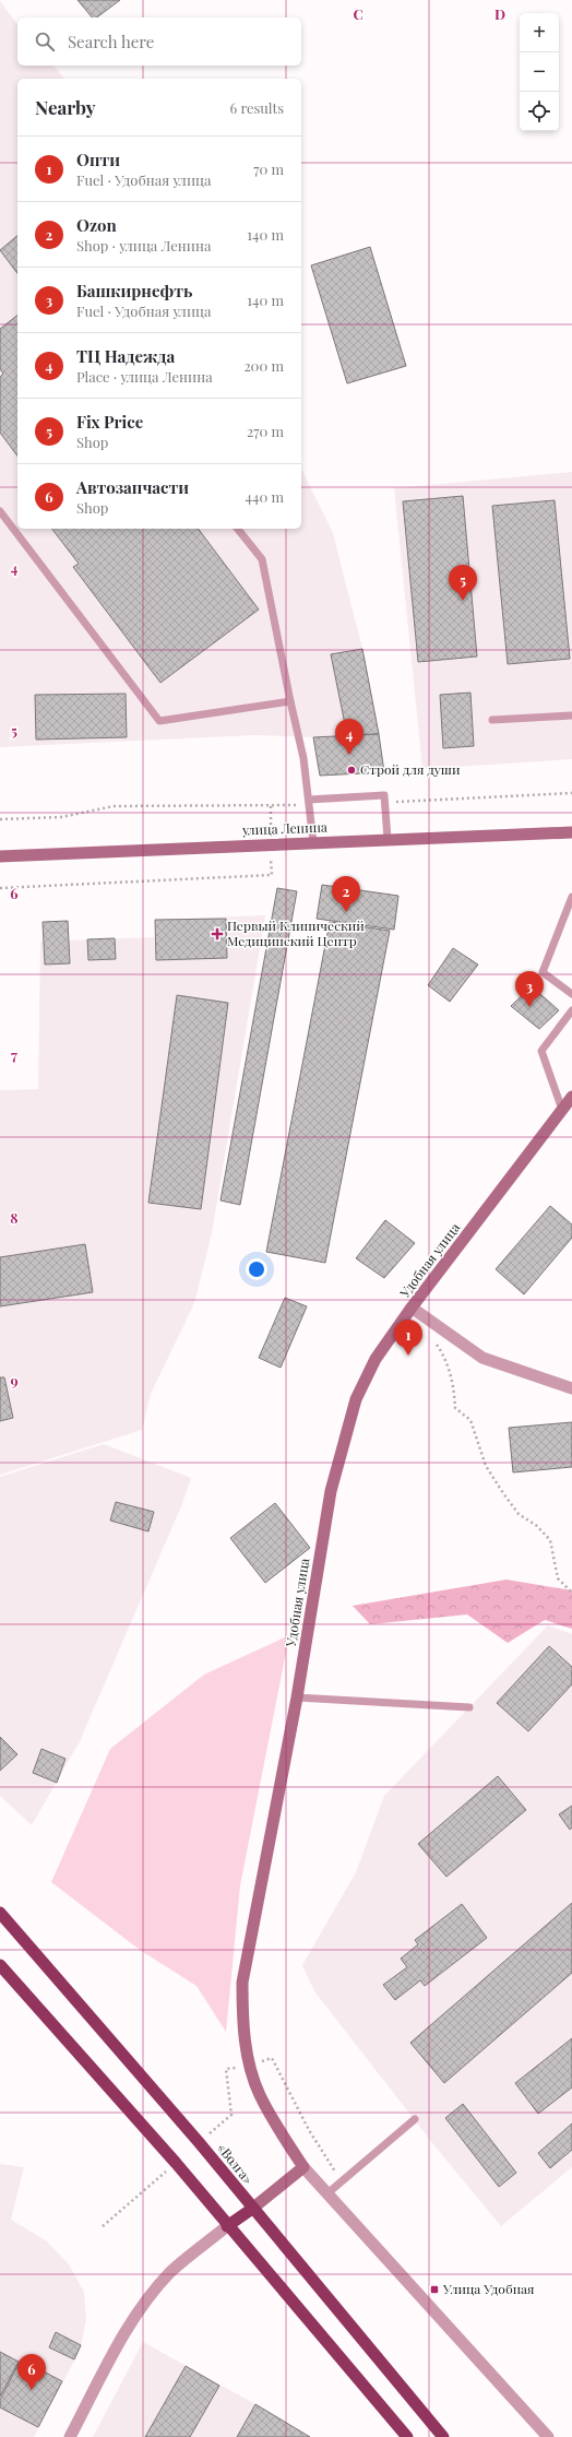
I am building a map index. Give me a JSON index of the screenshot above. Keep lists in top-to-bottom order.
{
  "streets": {
    "highway": ["«Волга»"],
    "main road": ["улица Ленина", "Удобная улица"]
  },
  "places": {
    "other": ["Строй для души"],
    "health": ["Первый Клинический Медицинский Центр"],
    "transit": ["Улица Удобная"]
  },
  "page": {
    "map_buttons": ["+", "−"],
    "search": "Search here",
    "heading": ["Nearby", "6 results"],
    "list": [
      {
        "mark": "1",
        "name": "Опти",
        "note": "Fuel · Удобная улица",
        "value": "70 m"
      },
      {
        "mark": "2",
        "name": "Ozon",
        "note": "Shop · улица Ленина",
        "value": "140 m"
      },
      {
        "mark": "3",
        "name": "Башкирнефть",
        "note": "Fuel · Удобная улица",
        "value": "140 m"
      },
      {
        "mark": "4",
        "name": "ТЦ Надежда",
        "note": "Place · улица Ленина",
        "value": "200 m"
      },
      {
        "mark": "5",
        "name": "Fix Price",
        "note": "Shop",
        "value": "270 m"
      },
      {
        "mark": "6",
        "name": "Автозапчасти",
        "note": "Shop",
        "value": "440 m"
      }
    ],
    "pins": [
      "5",
      "4",
      "2",
      "3",
      "1",
      "6"
    ]
  },
  "grid": {
    "columns": ["C", "D"],
    "rows": [
      "4",
      "5",
      "6",
      "7",
      "8",
      "9"
    ]
  }
}
